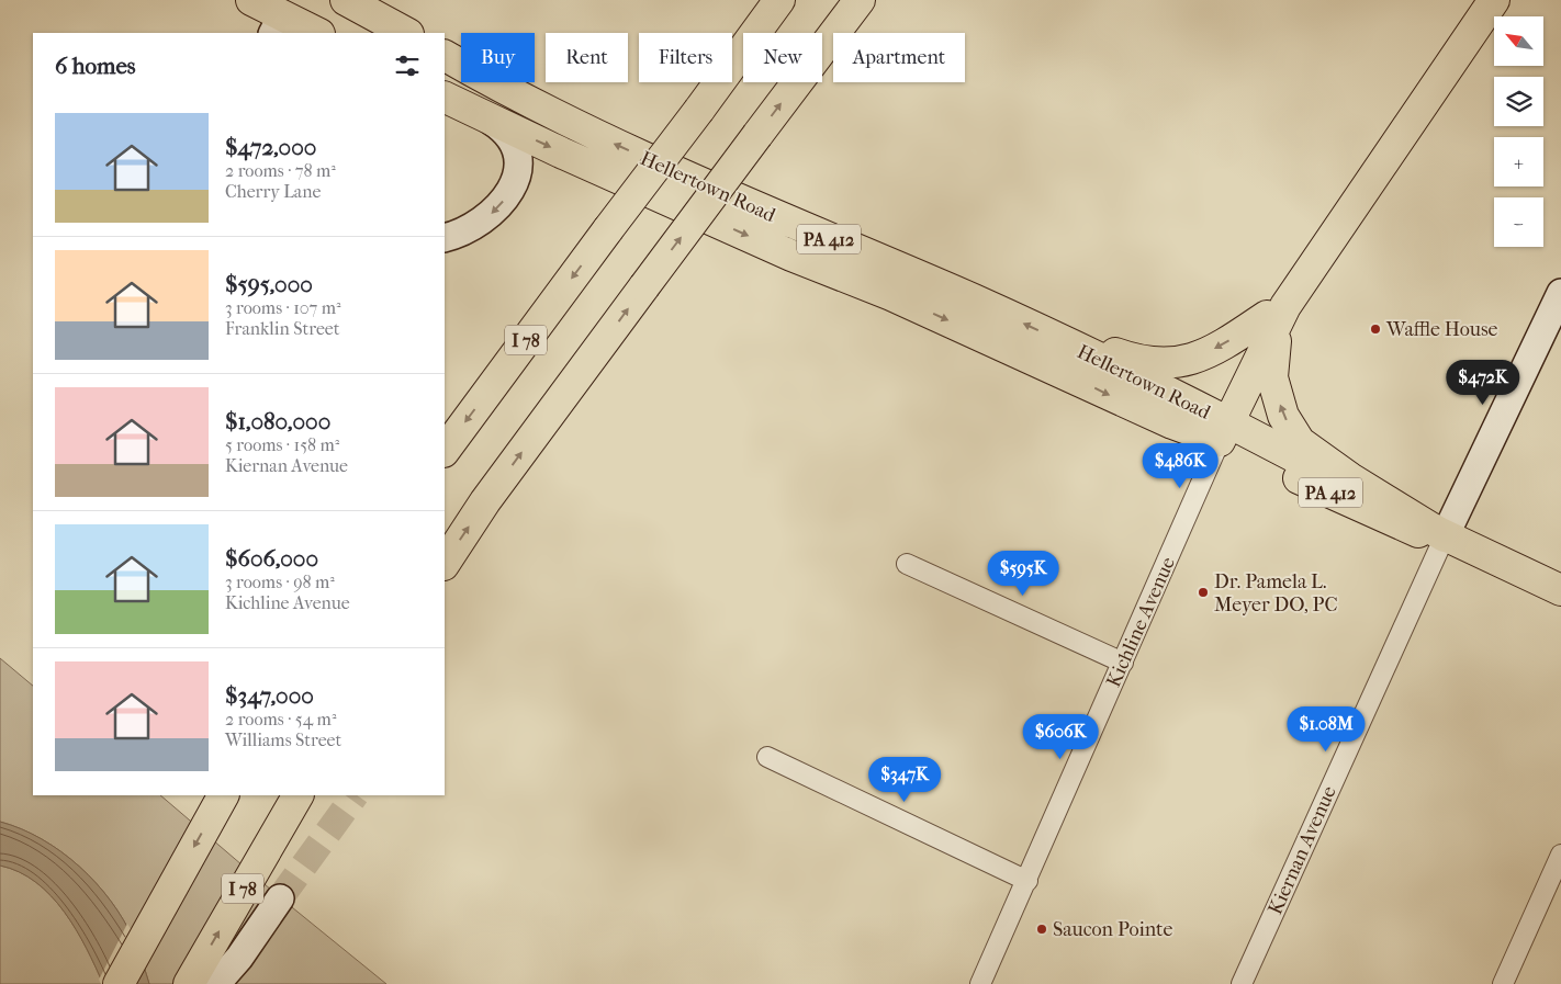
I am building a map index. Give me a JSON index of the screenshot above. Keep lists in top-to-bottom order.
{
  "streets": {
    "main road": ["Hellertown Road", "PA 412", "I 78"],
    "street": ["Kichline Avenue", "Kiernan Avenue"]
  },
  "crossings": [
    ["Hellertown Road", "PA 412"],
    ["Hellertown Road", "Kichline Avenue"],
    ["Hellertown Road", "Kiernan Avenue"],
    ["PA 412", "Kiernan Avenue"]
  ],
  "places": ["Waffle House", "Dr. Pamela L. Meyer DO, PC", "Saucon Pointe"],
  "north": "top left",
  "page": {
    "map_buttons": ["+", "−"],
    "chip": [
      "Buy",
      "Rent",
      "Filters",
      "New",
      "Apartment"
    ],
    "heading": "6 homes",
    "list": [
      {
        "name": "$472,000",
        "note": "2 rooms · 78 m² · Cherry Lane"
      },
      {
        "name": "$595,000",
        "note": "3 rooms · 107 m² · Franklin Street"
      },
      {
        "name": "$1,080,000",
        "note": "5 rooms · 158 m² · Kiernan Avenue"
      },
      {
        "name": "$606,000",
        "note": "3 rooms · 98 m² · Kichline Avenue"
      },
      {
        "name": "$347,000",
        "note": "2 rooms · 54 m² · Williams Street"
      }
    ],
    "price": [
      "$472K",
      "$486K",
      "$595K",
      "$1.08M",
      "$606K",
      "$347K"
    ]
  }
}
